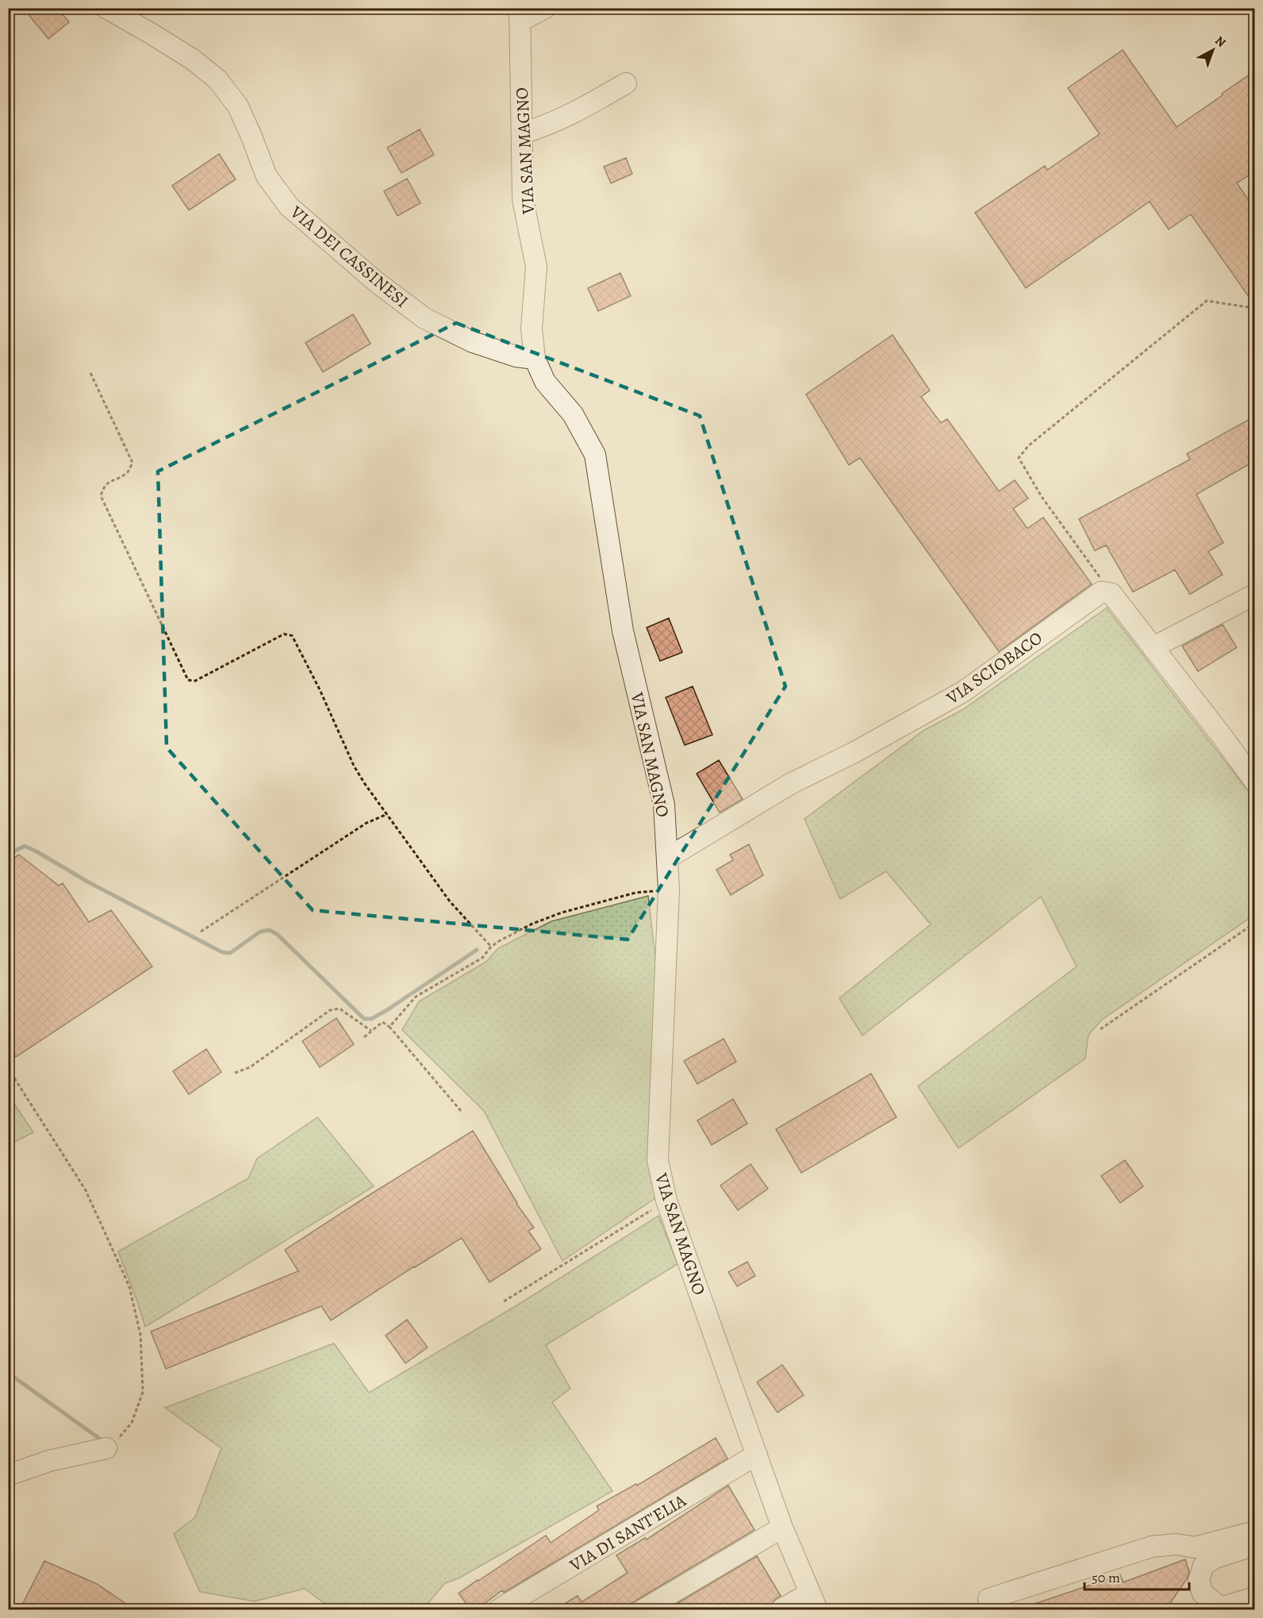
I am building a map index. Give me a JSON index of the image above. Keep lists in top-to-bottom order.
{
  "streets": {
    "street": [
      "VIA SAN MAGNO",
      "VIA DEI CASSINESI",
      "VIA SCIOBACO",
      "VIA DI SANT'ELIA"
    ]
  },
  "crossings": [
    ["VIA SAN MAGNO", "VIA DEI CASSINESI"],
    ["VIA SAN MAGNO", "VIA SCIOBACO"],
    ["VIA SAN MAGNO", "VIA DI SANT'ELIA"]
  ],
  "scale_bar": "50 m",
  "north": "top right"
}
